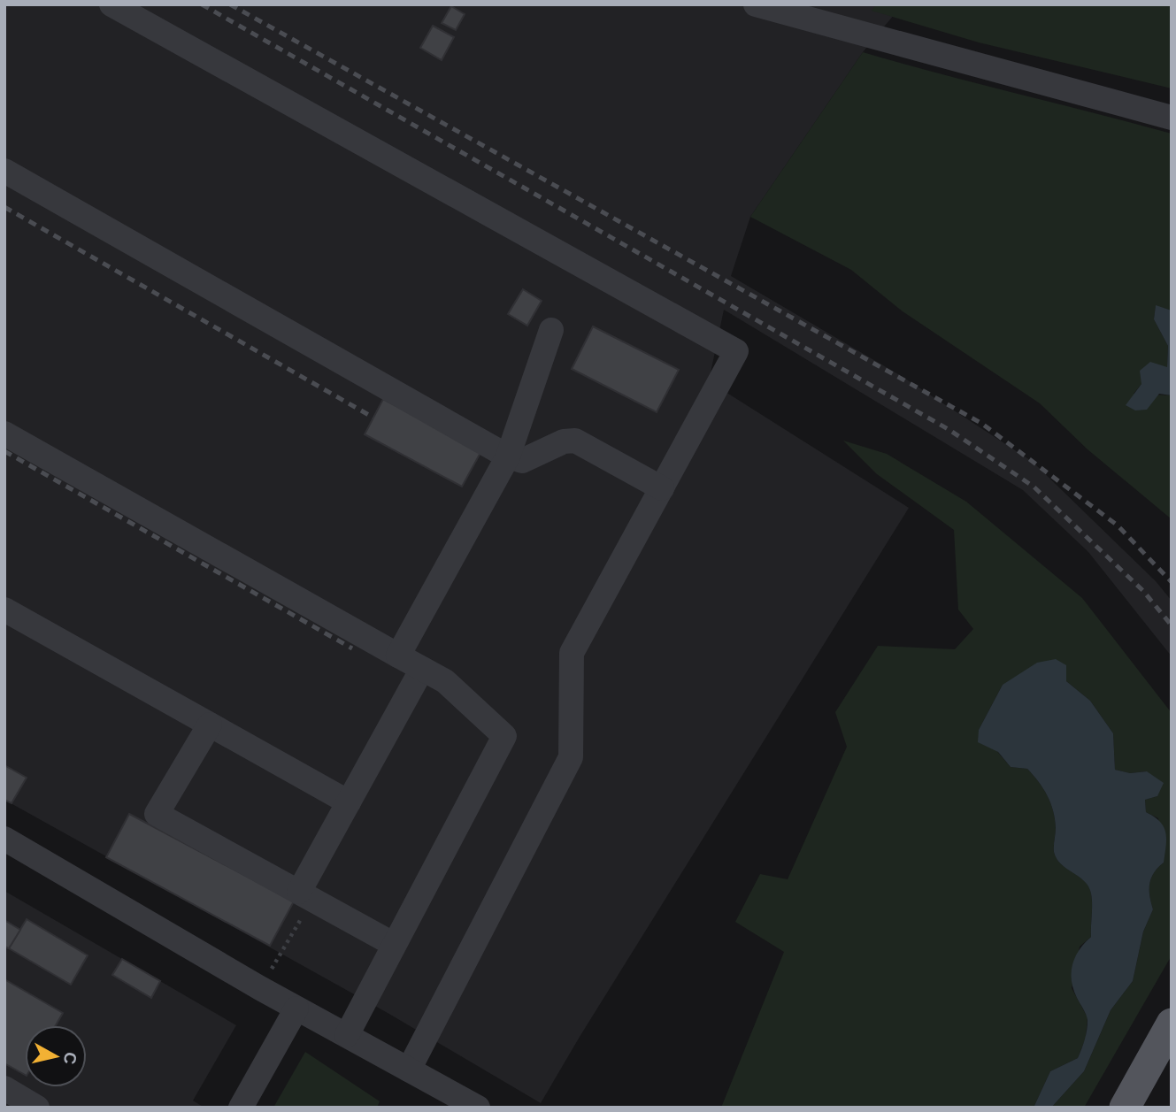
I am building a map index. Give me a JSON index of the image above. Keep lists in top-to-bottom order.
{
  "north": "right"
}
